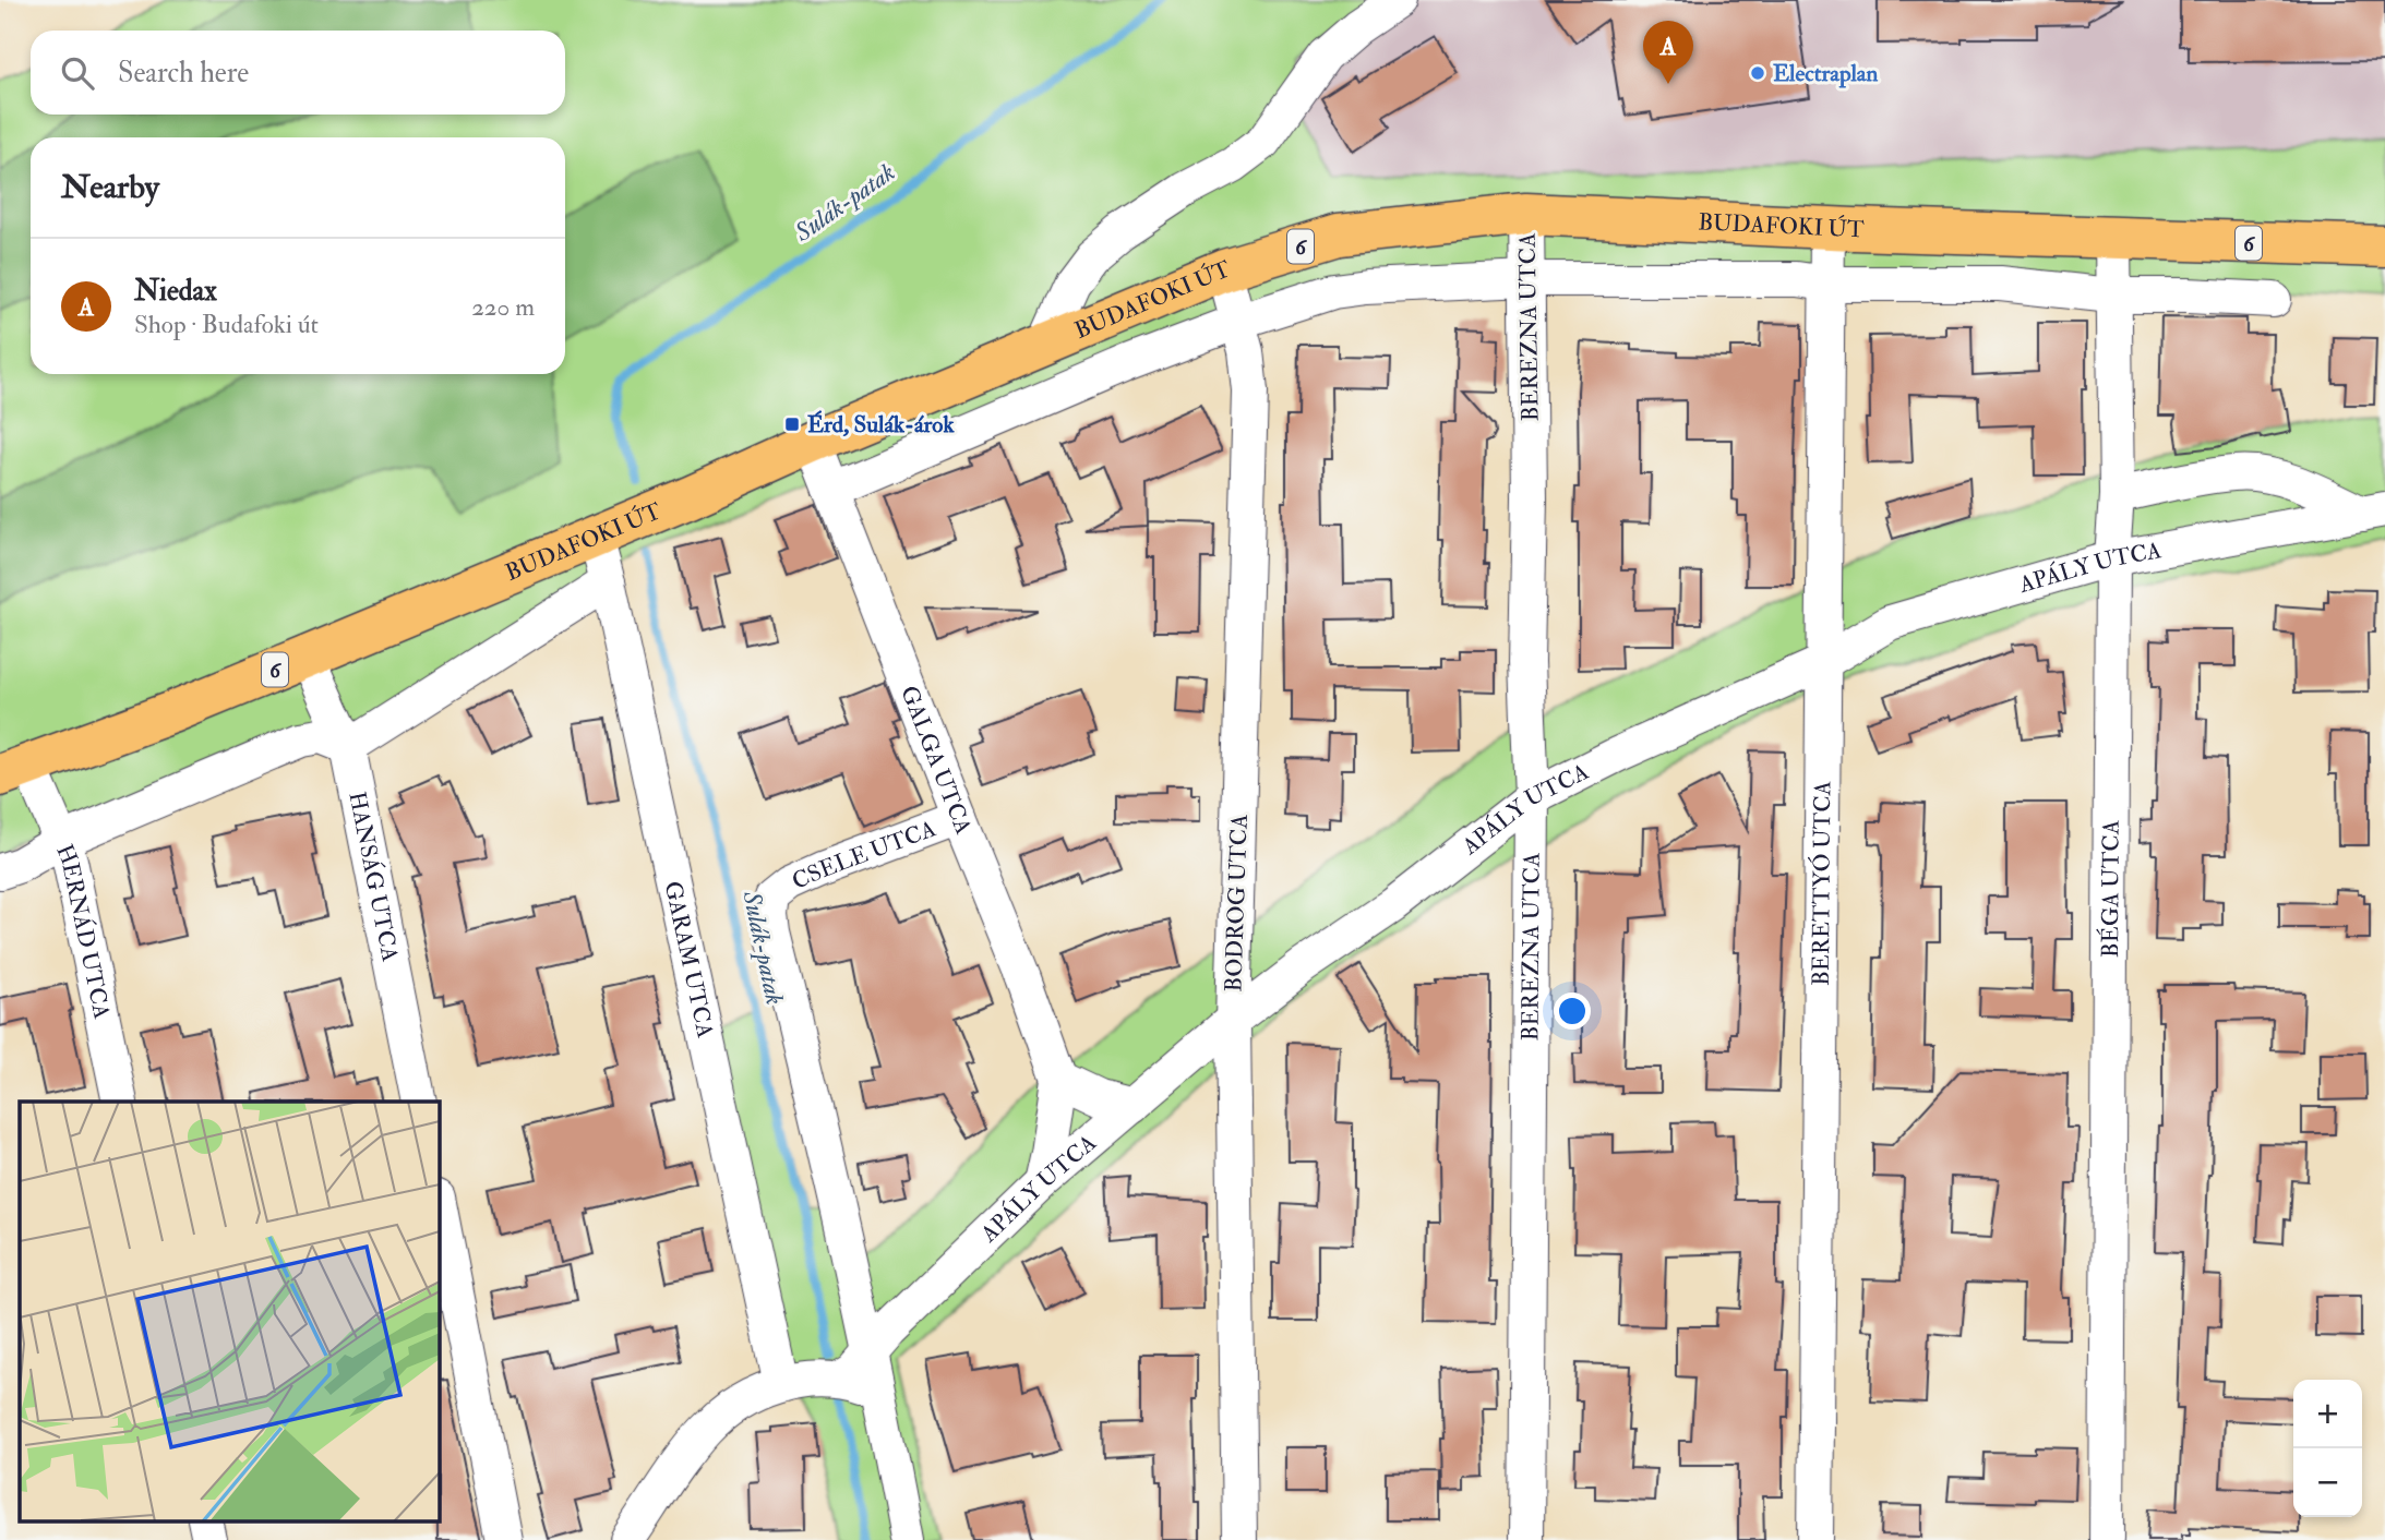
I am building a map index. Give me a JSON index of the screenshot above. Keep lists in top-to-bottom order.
{
  "streets": {
    "main road": ["BUDAFOKI ÚT", "6"],
    "street": [
      "BEREZNA UTCA",
      "APÁLY UTCA",
      "GALGA UTCA",
      "CSELE UTCA",
      "HANSÁG UTCA",
      "BERETTYÓ UTCA",
      "BÉGA UTCA",
      "BODROG UTCA",
      "HERNÁD UTCA",
      "GARAM UTCA"
    ]
  },
  "crossings": [
    ["BUDAFOKI ÚT", "BEREZNA UTCA"],
    ["BUDAFOKI ÚT", "GALGA UTCA"],
    ["BUDAFOKI ÚT", "HANSÁG UTCA"],
    ["BUDAFOKI ÚT", "BERETTYÓ UTCA"],
    ["BUDAFOKI ÚT", "BÉGA UTCA"],
    ["BUDAFOKI ÚT", "BODROG UTCA"],
    ["BUDAFOKI ÚT", "HERNÁD UTCA"],
    ["BUDAFOKI ÚT", "GARAM UTCA"],
    ["BEREZNA UTCA", "APÁLY UTCA"],
    ["APÁLY UTCA", "GALGA UTCA"],
    ["APÁLY UTCA", "CSELE UTCA"],
    ["APÁLY UTCA", "BERETTYÓ UTCA"],
    ["APÁLY UTCA", "BÉGA UTCA"],
    ["APÁLY UTCA", "BODROG UTCA"],
    ["GALGA UTCA", "CSELE UTCA"]
  ],
  "water": ["Sulák-patak"],
  "places": {
    "other": ["Electraplan"],
    "transit": ["Érd, Sulák-árok"]
  },
  "page": {
    "pins": "A",
    "search": "Search here",
    "heading": "Nearby",
    "list": [
      {
        "mark": "A",
        "name": "Niedax",
        "note": "Shop · Budafoki út",
        "value": "220 m"
      }
    ],
    "map_buttons": ["+", "−"]
  }
}
